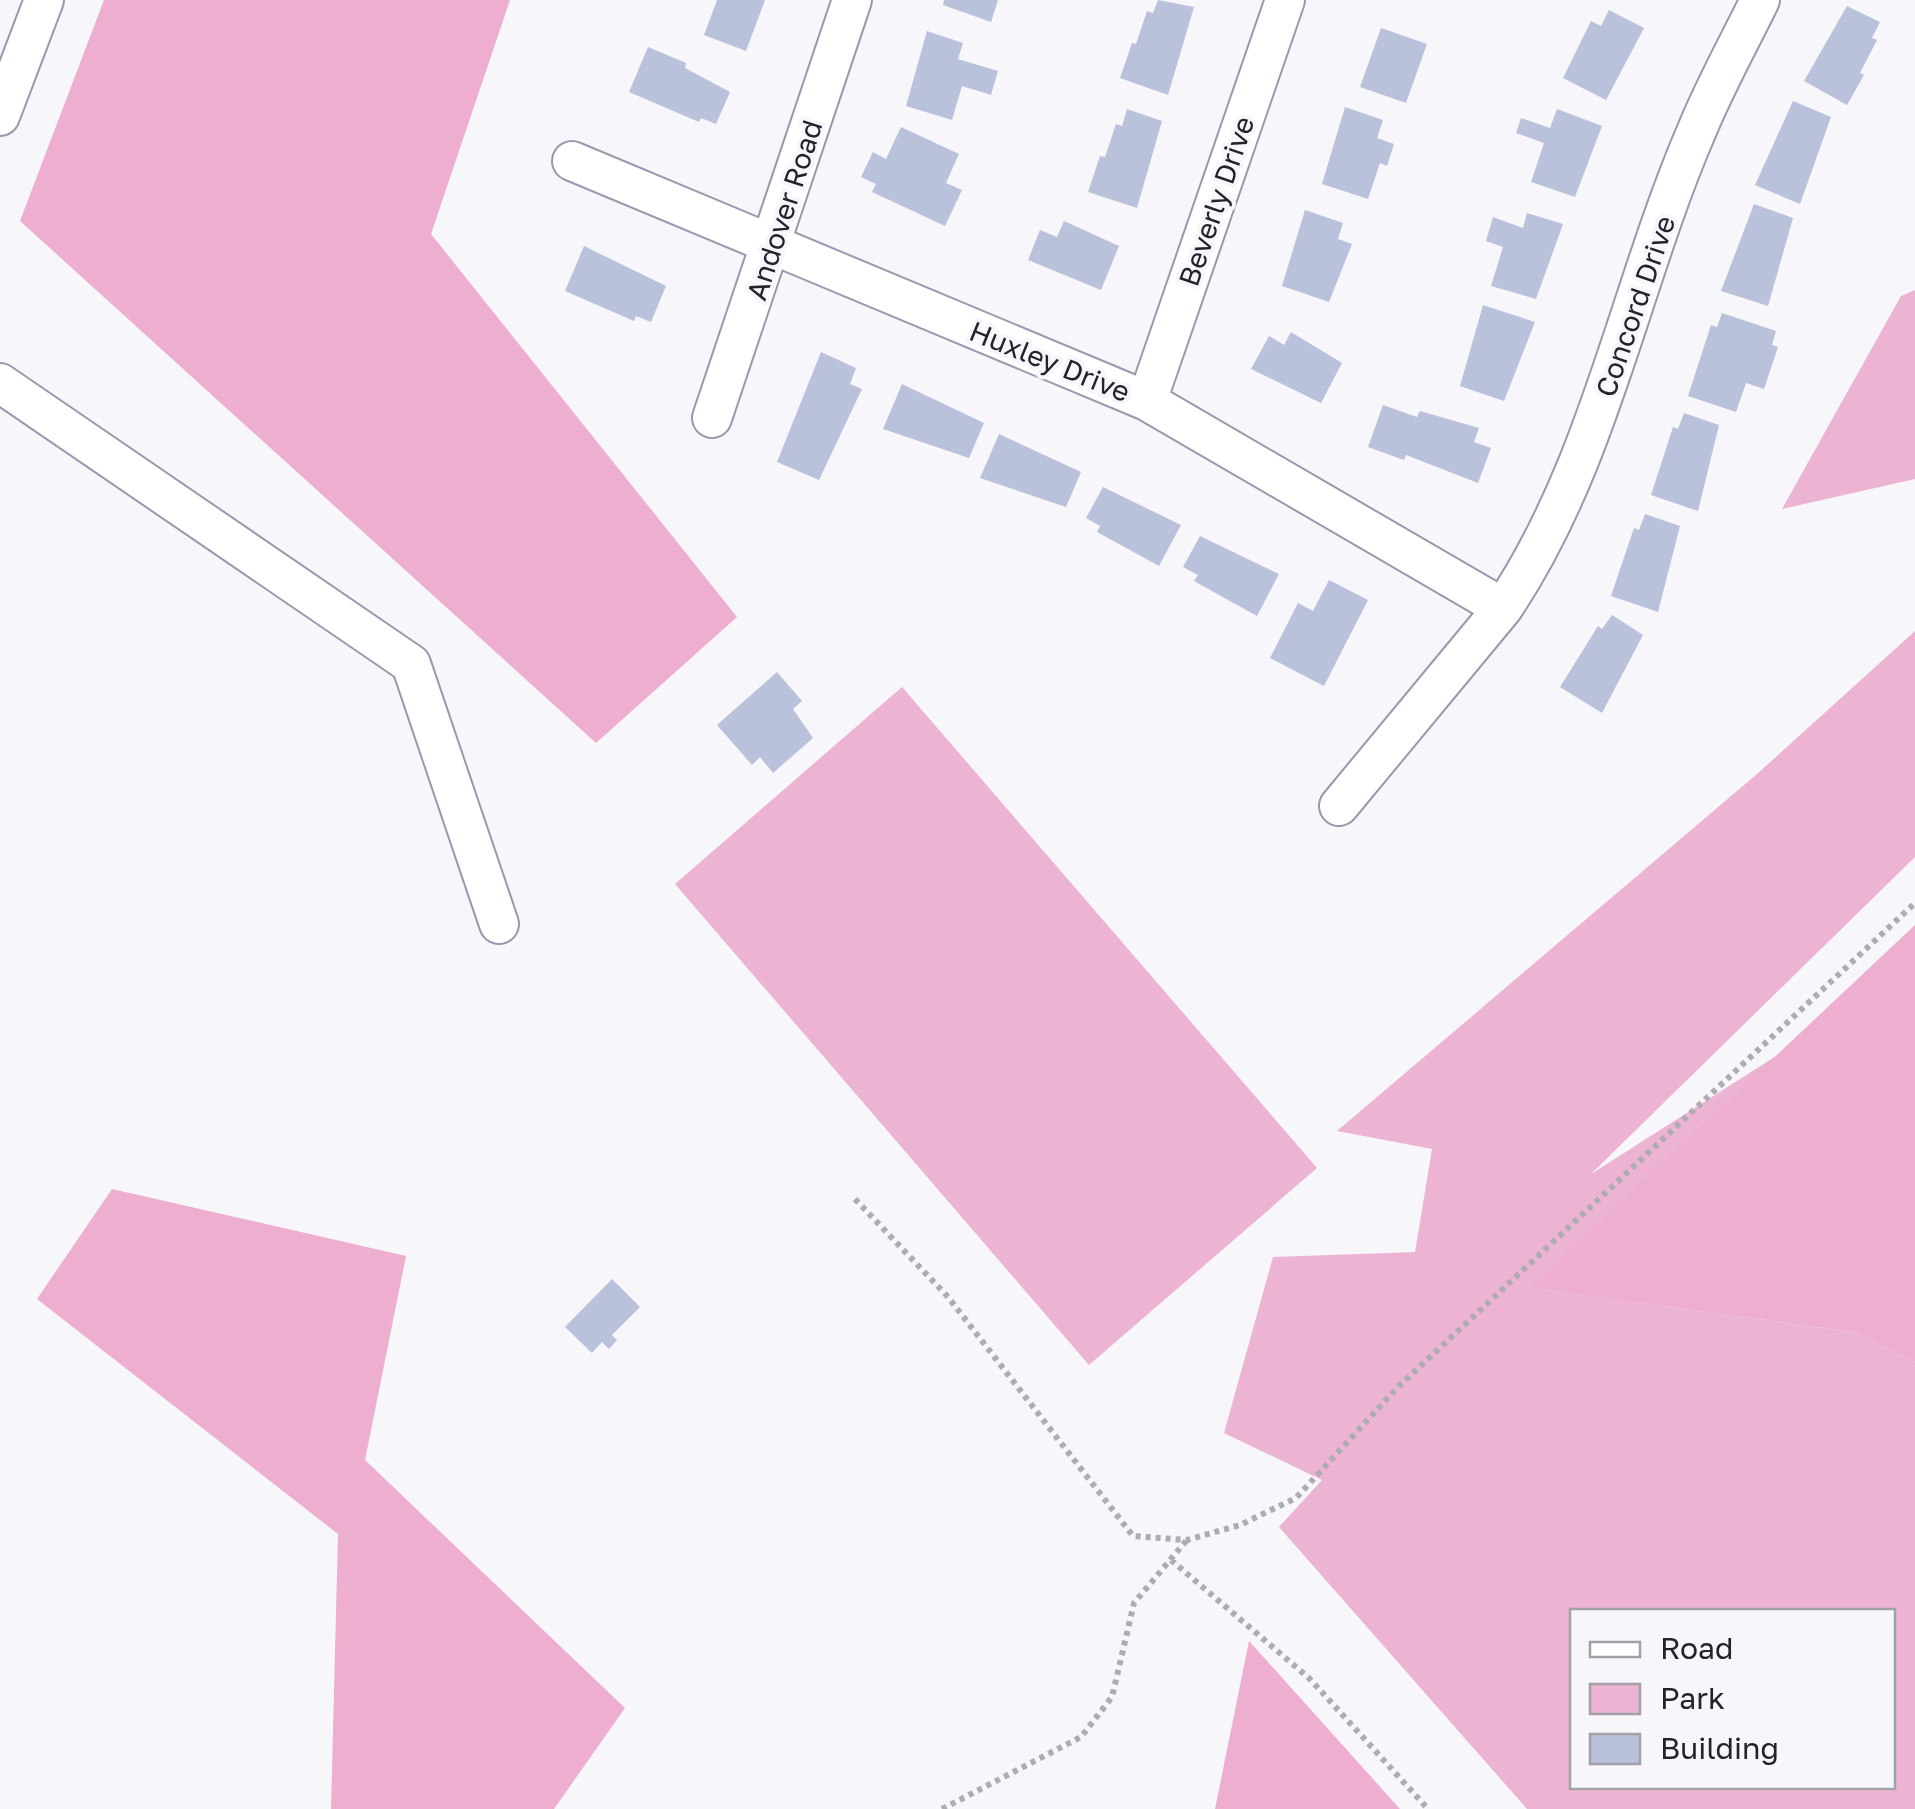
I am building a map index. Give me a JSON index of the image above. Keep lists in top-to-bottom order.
{
  "streets": {
    "street": [
      "Beverly Drive",
      "Andover Road",
      "Concord Drive",
      "Huxley Drive"
    ]
  },
  "crossings": [
    ["Beverly Drive", "Huxley Drive"],
    ["Andover Road", "Huxley Drive"],
    ["Concord Drive", "Huxley Drive"]
  ],
  "legend": ["Road", "Park", "Building"]
}
